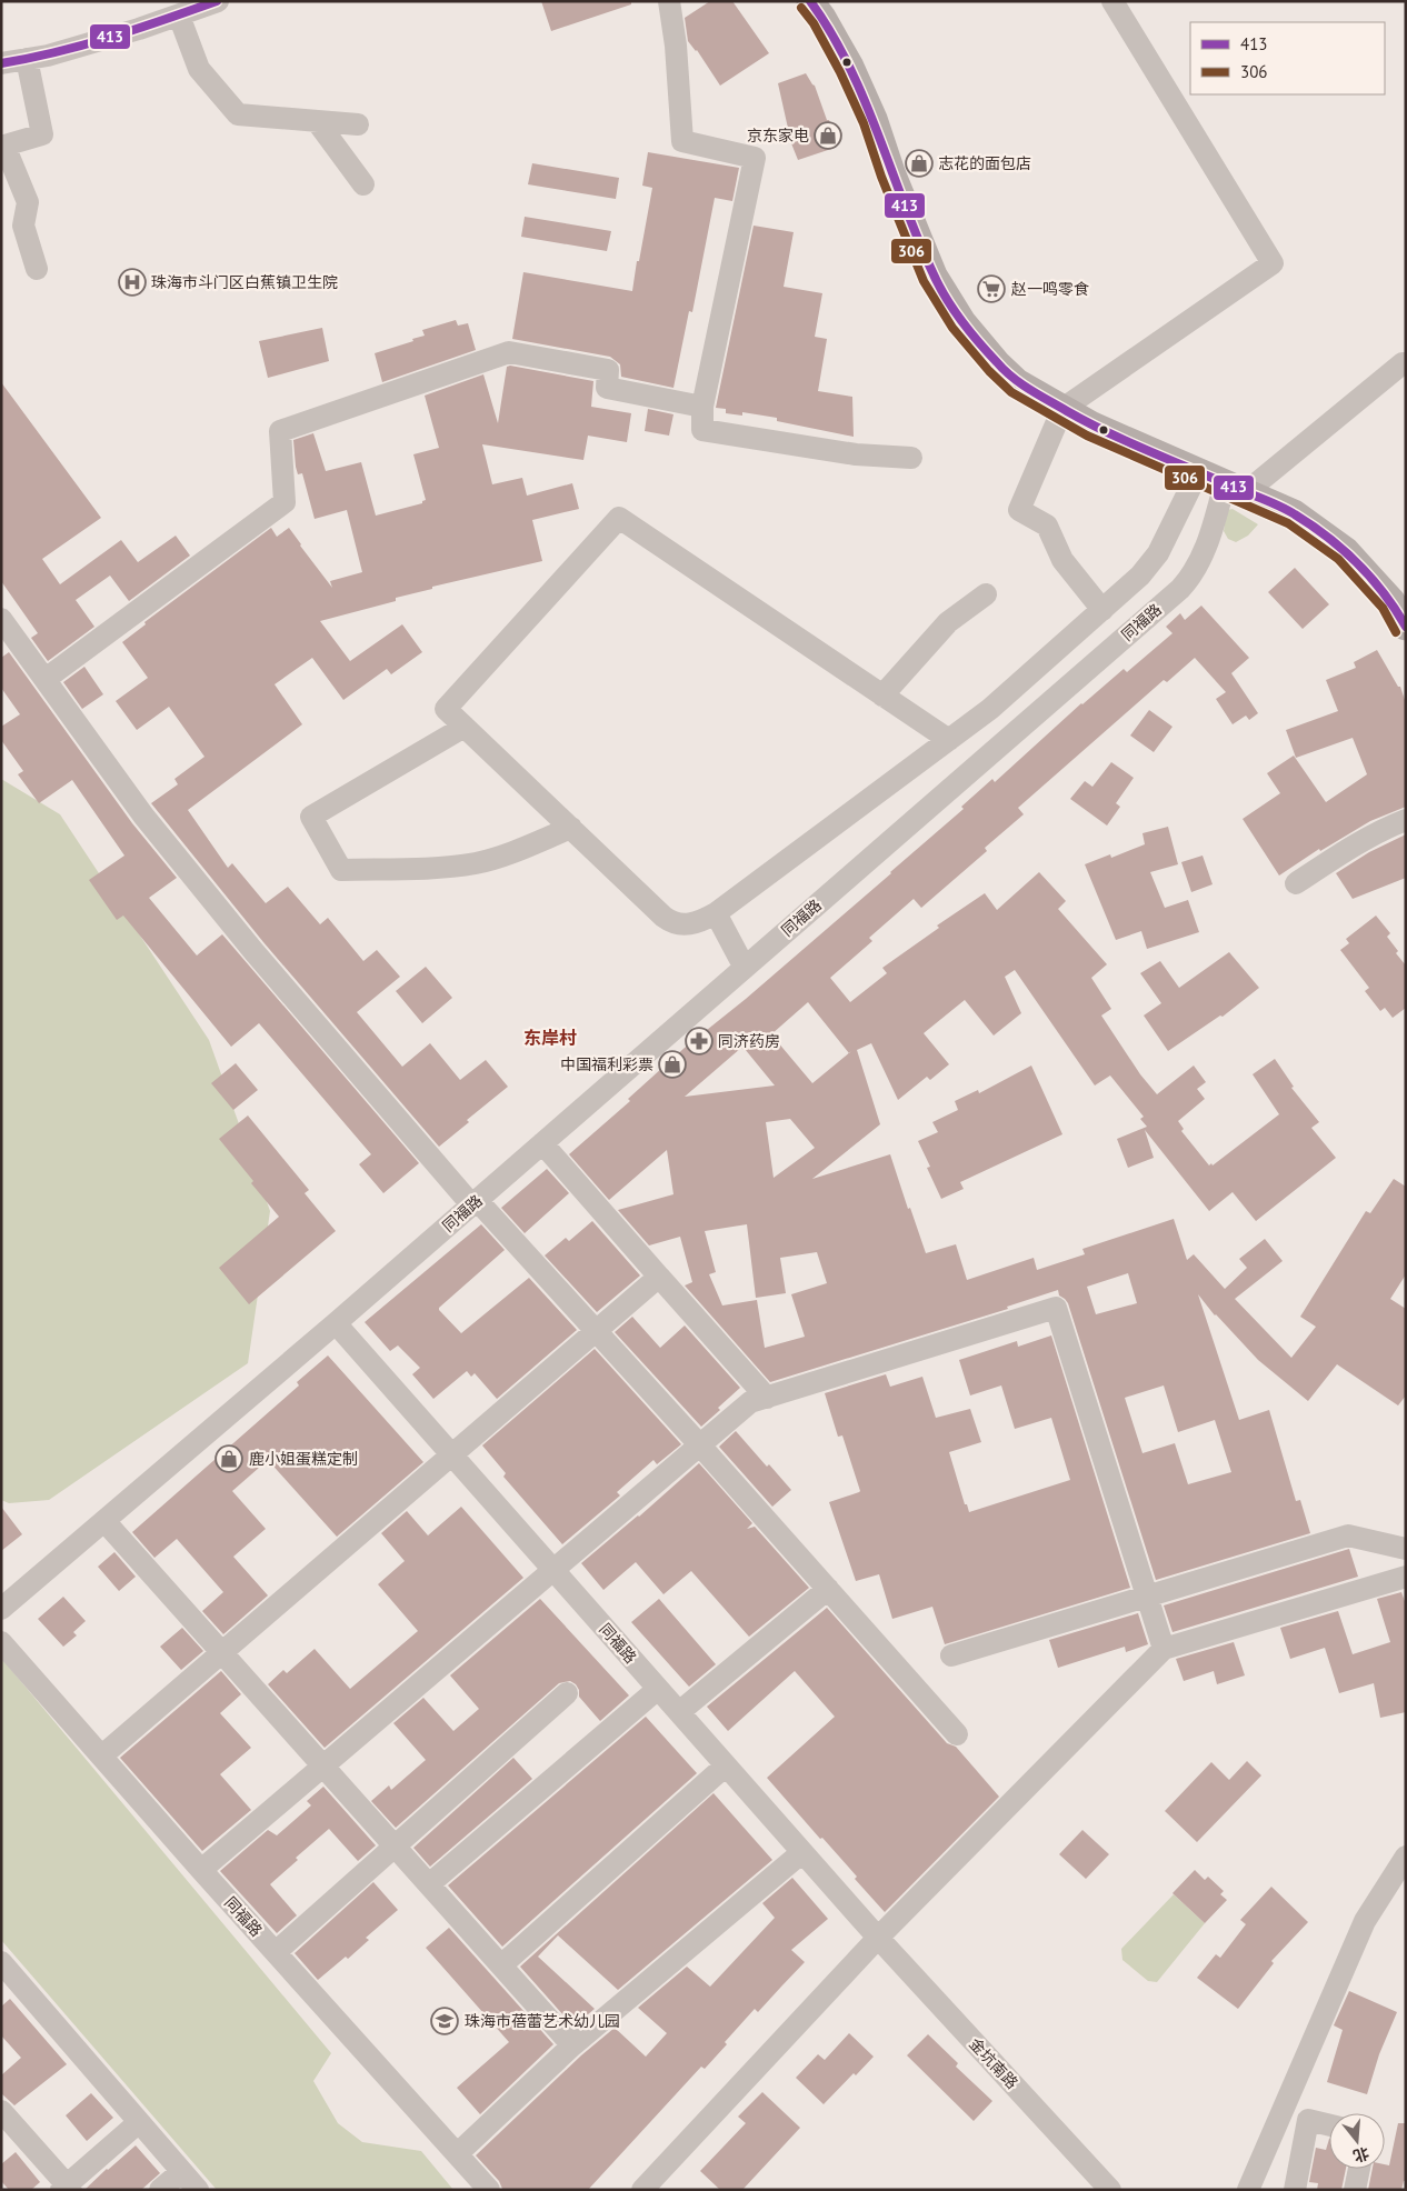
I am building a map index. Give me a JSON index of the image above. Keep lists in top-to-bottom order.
{
  "streets": {
    "street": ["同福路", "金坑南路"]
  },
  "crossings": [
    ["同福路", "金坑南路"]
  ],
  "districts": ["东岸村"],
  "places": {
    "shop": [
      "京东家电",
      "志花的面包店",
      "中国福利彩票",
      "鹿小姐蛋糕定制"
    ],
    "hospital": ["珠海市斗门区白蕉镇卫生院"],
    "supermarket": ["赵一鸣零食"],
    "pharmacy": ["同济药房"],
    "school or university": ["珠海市蓓蕾艺术幼儿园"]
  },
  "lines": ["transit line 413", "transit line 306"],
  "legend": ["413", "306"],
  "north": "bottom"
}
